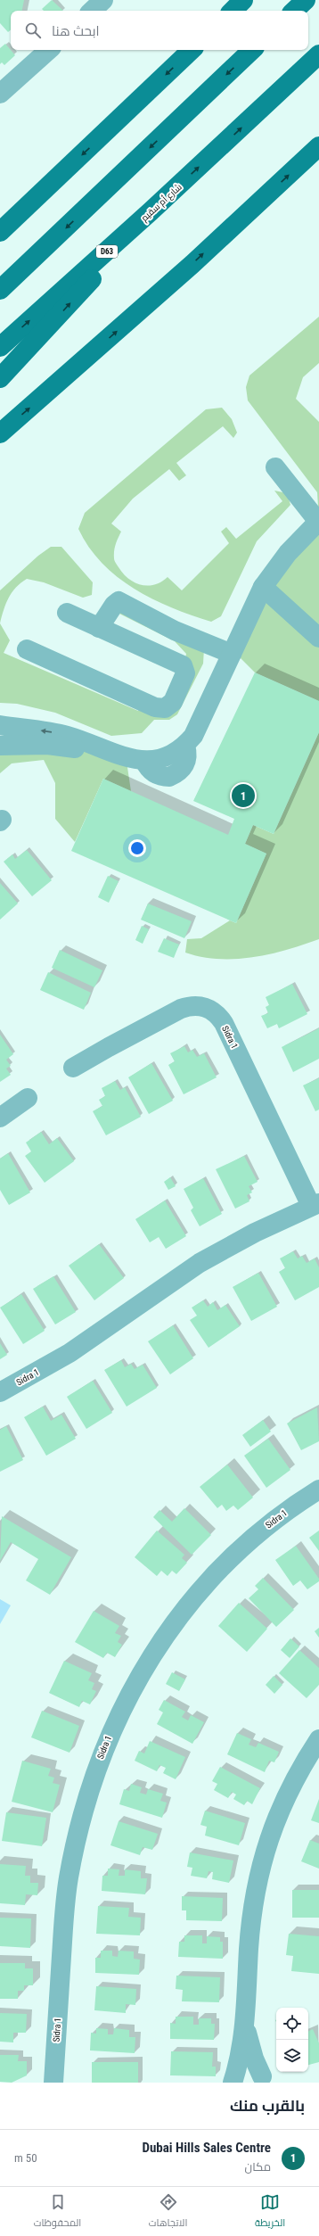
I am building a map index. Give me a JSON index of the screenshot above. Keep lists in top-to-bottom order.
{
  "streets": {
    "main road": ["شارع أم سقيم", "D63"],
    "street": ["Sidra 1"]
  },
  "page": {
    "search": "ابحث هنا",
    "pins": "1",
    "heading": "بالقرب منك",
    "list": [
      {
        "mark": "1",
        "name": "Dubai Hills Sales Centre",
        "note": "مكان",
        "value": "50 m"
      }
    ],
    "nav": ["الخريطة", "الاتجاهات", "المحفوظات"]
  }
}
